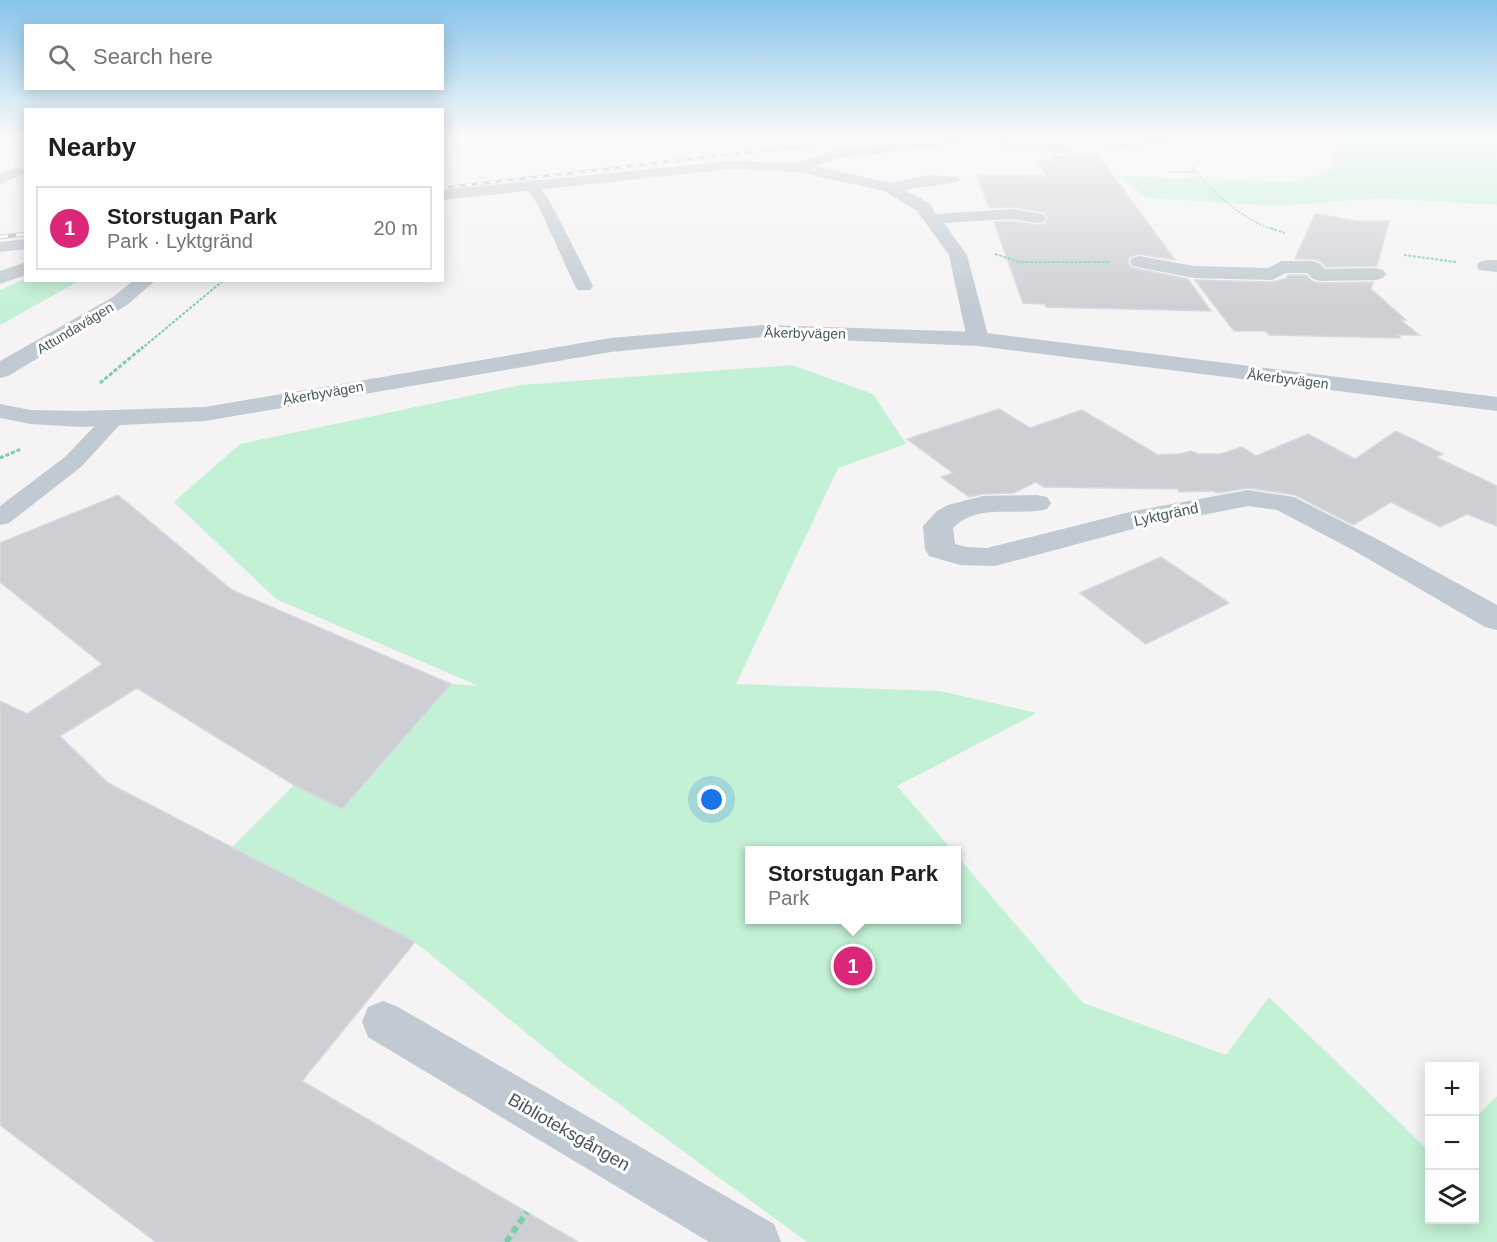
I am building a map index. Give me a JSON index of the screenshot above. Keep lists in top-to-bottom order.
{
  "streets": {
    "street": ["Attundavägen", "Åkerbyvägen", "Lyktgränd"],
    "lane": ["Biblioteksgången"]
  },
  "page": {
    "search": "Search here",
    "heading": "Nearby",
    "list": [
      {
        "mark": "1",
        "name": "Storstugan Park",
        "note": "Park · Lyktgränd",
        "value": "20 m"
      }
    ],
    "popup": ["Storstugan Park", "Park"],
    "pins": "1",
    "map_buttons": ["+", "−"]
  }
}
